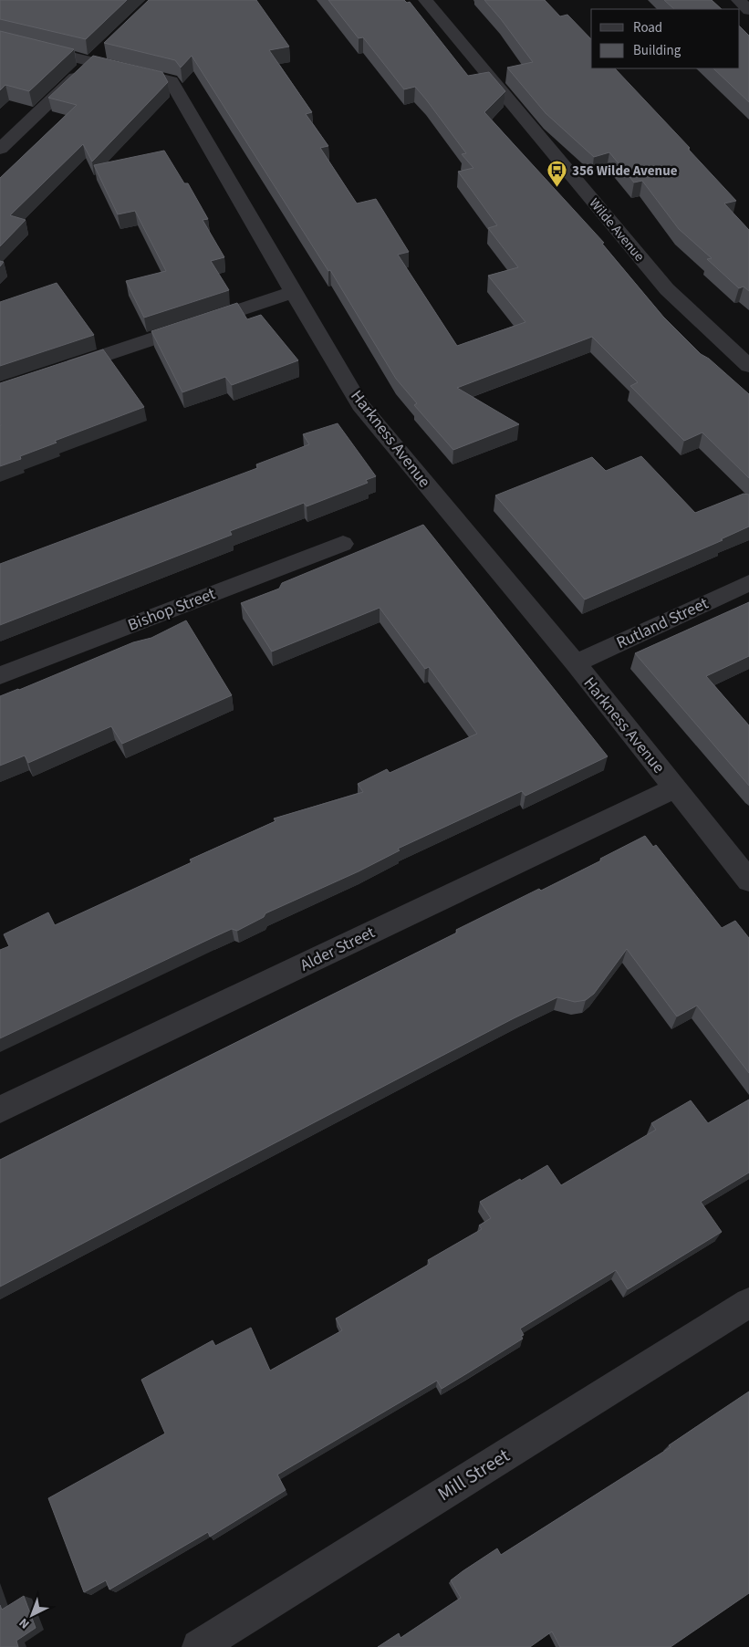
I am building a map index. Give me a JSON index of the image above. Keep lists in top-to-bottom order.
{
  "streets": {
    "street": [
      "Wilde Avenue",
      "Harkness Avenue",
      "Bishop Street",
      "Rutland Street",
      "Alder Street",
      "Mill Street"
    ]
  },
  "crossings": [
    ["Harkness Avenue", "Rutland Street"],
    ["Harkness Avenue", "Alder Street"]
  ],
  "places": {
    "bus stop": ["356 Wilde Avenue"]
  },
  "legend": ["Road", "Building"],
  "north": "bottom left"
}
